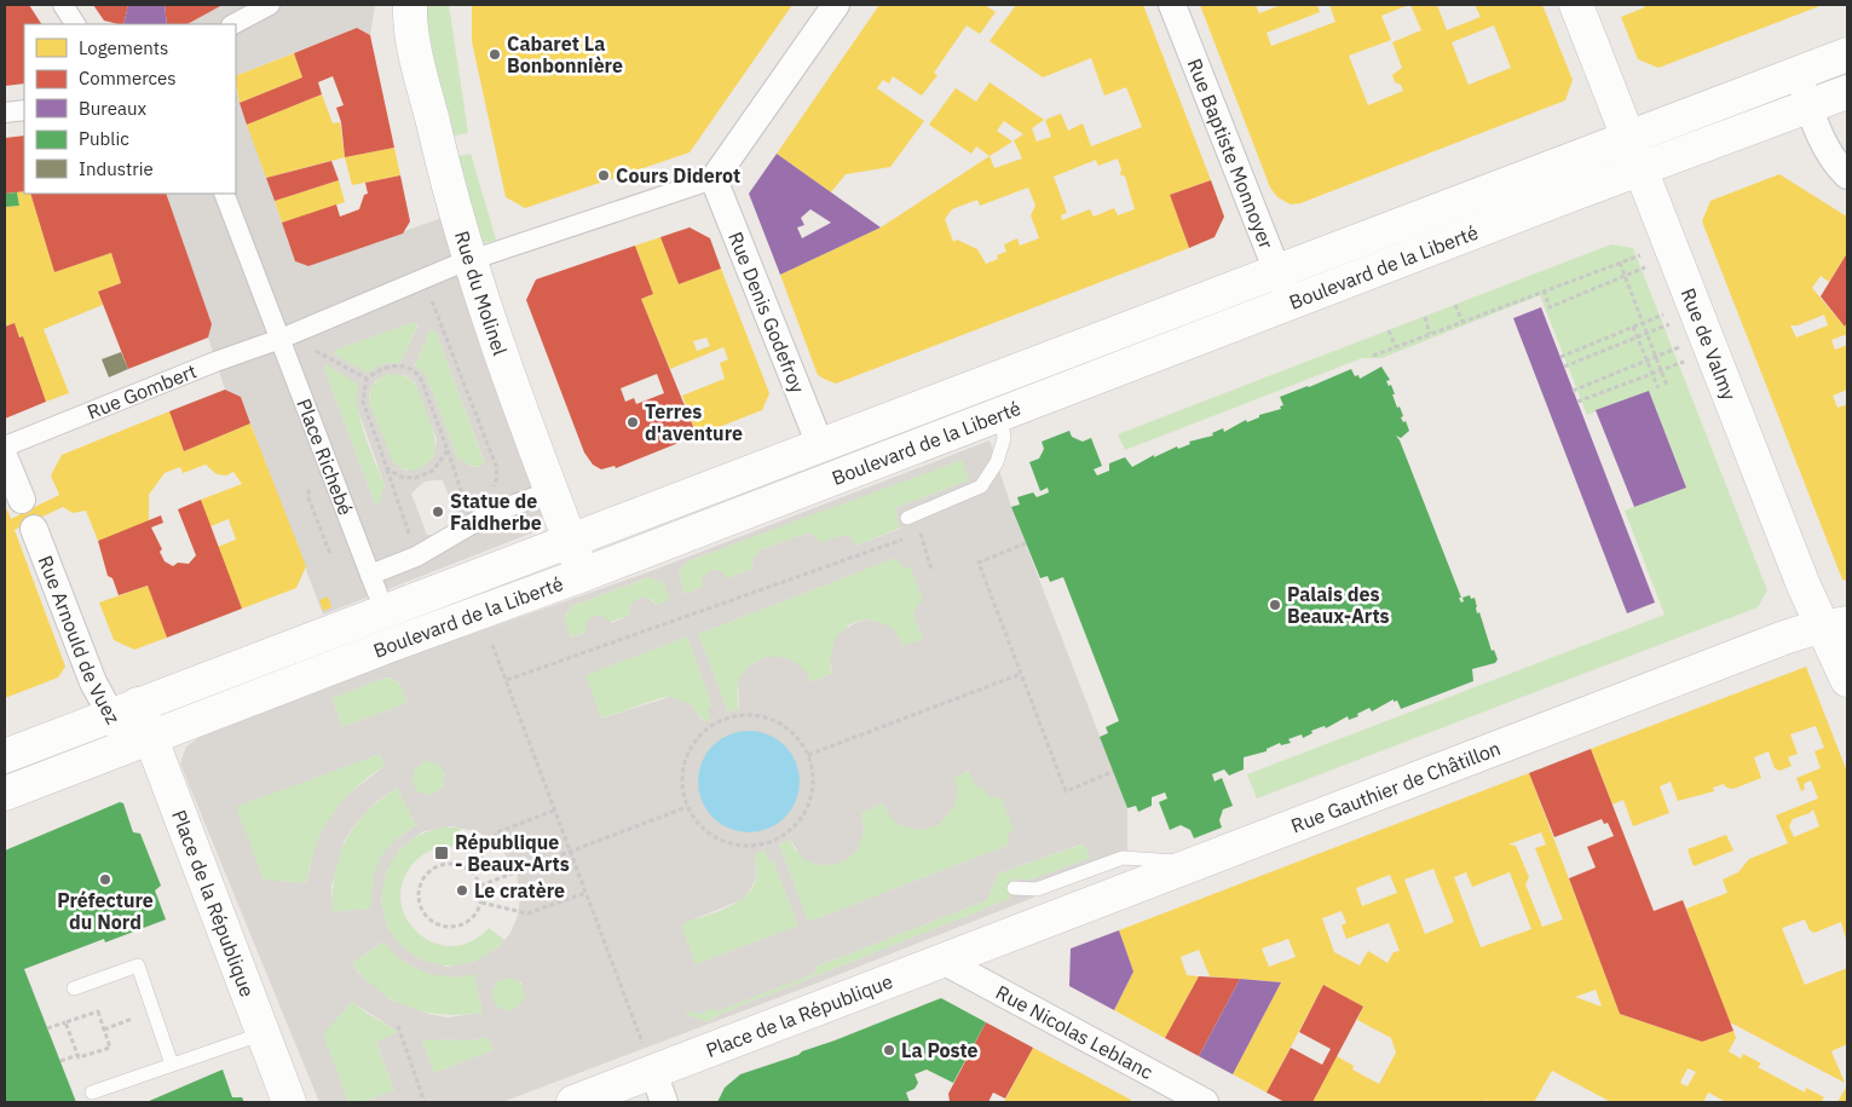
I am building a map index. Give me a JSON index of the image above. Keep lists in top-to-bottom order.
{
  "streets": {
    "main road": [
      "Boulevard de la Liberté",
      "Rue du Molinel",
      "Rue de Valmy",
      "Rue Gauthier de Châtillon",
      "Place de la République"
    ],
    "street": [
      "Rue Baptiste Monnoyer",
      "Rue Denis Godefroy",
      "Rue Gombert",
      "Place Richebé",
      "Rue Arnould de Vuez",
      "Rue Nicolas Leblanc"
    ]
  },
  "crossings": [
    ["Rue Baptiste Monnoyer", "Boulevard de la Liberté"],
    ["Boulevard de la Liberté", "Rue du Molinel"],
    ["Boulevard de la Liberté", "Rue Denis Godefroy"],
    ["Boulevard de la Liberté", "Rue de Valmy"],
    ["Boulevard de la Liberté", "Rue Arnould de Vuez"],
    ["Boulevard de la Liberté", "Place de la République"],
    ["Rue de Valmy", "Rue Gauthier de Châtillon"],
    ["Rue Gombert", "Place Richebé"],
    ["Rue Arnould de Vuez", "Place de la République"],
    ["Rue Gauthier de Châtillon", "Place de la République"],
    ["Rue Gauthier de Châtillon", "Rue Nicolas Leblanc"],
    ["Place de la République", "Rue Nicolas Leblanc"]
  ],
  "places": {
    "other": [
      "Cabaret La Bonbonnière",
      "Cours Diderot",
      "Terres d'aventure",
      "Statue de Faidherbe",
      "Palais des Beaux-Arts",
      "Préfecture du Nord",
      "Le cratère",
      "La Poste"
    ],
    "transit": ["République - Beaux-Arts"]
  },
  "legend": [
    "Logements",
    "Commerces",
    "Bureaux",
    "Public",
    "Industrie"
  ]
}
